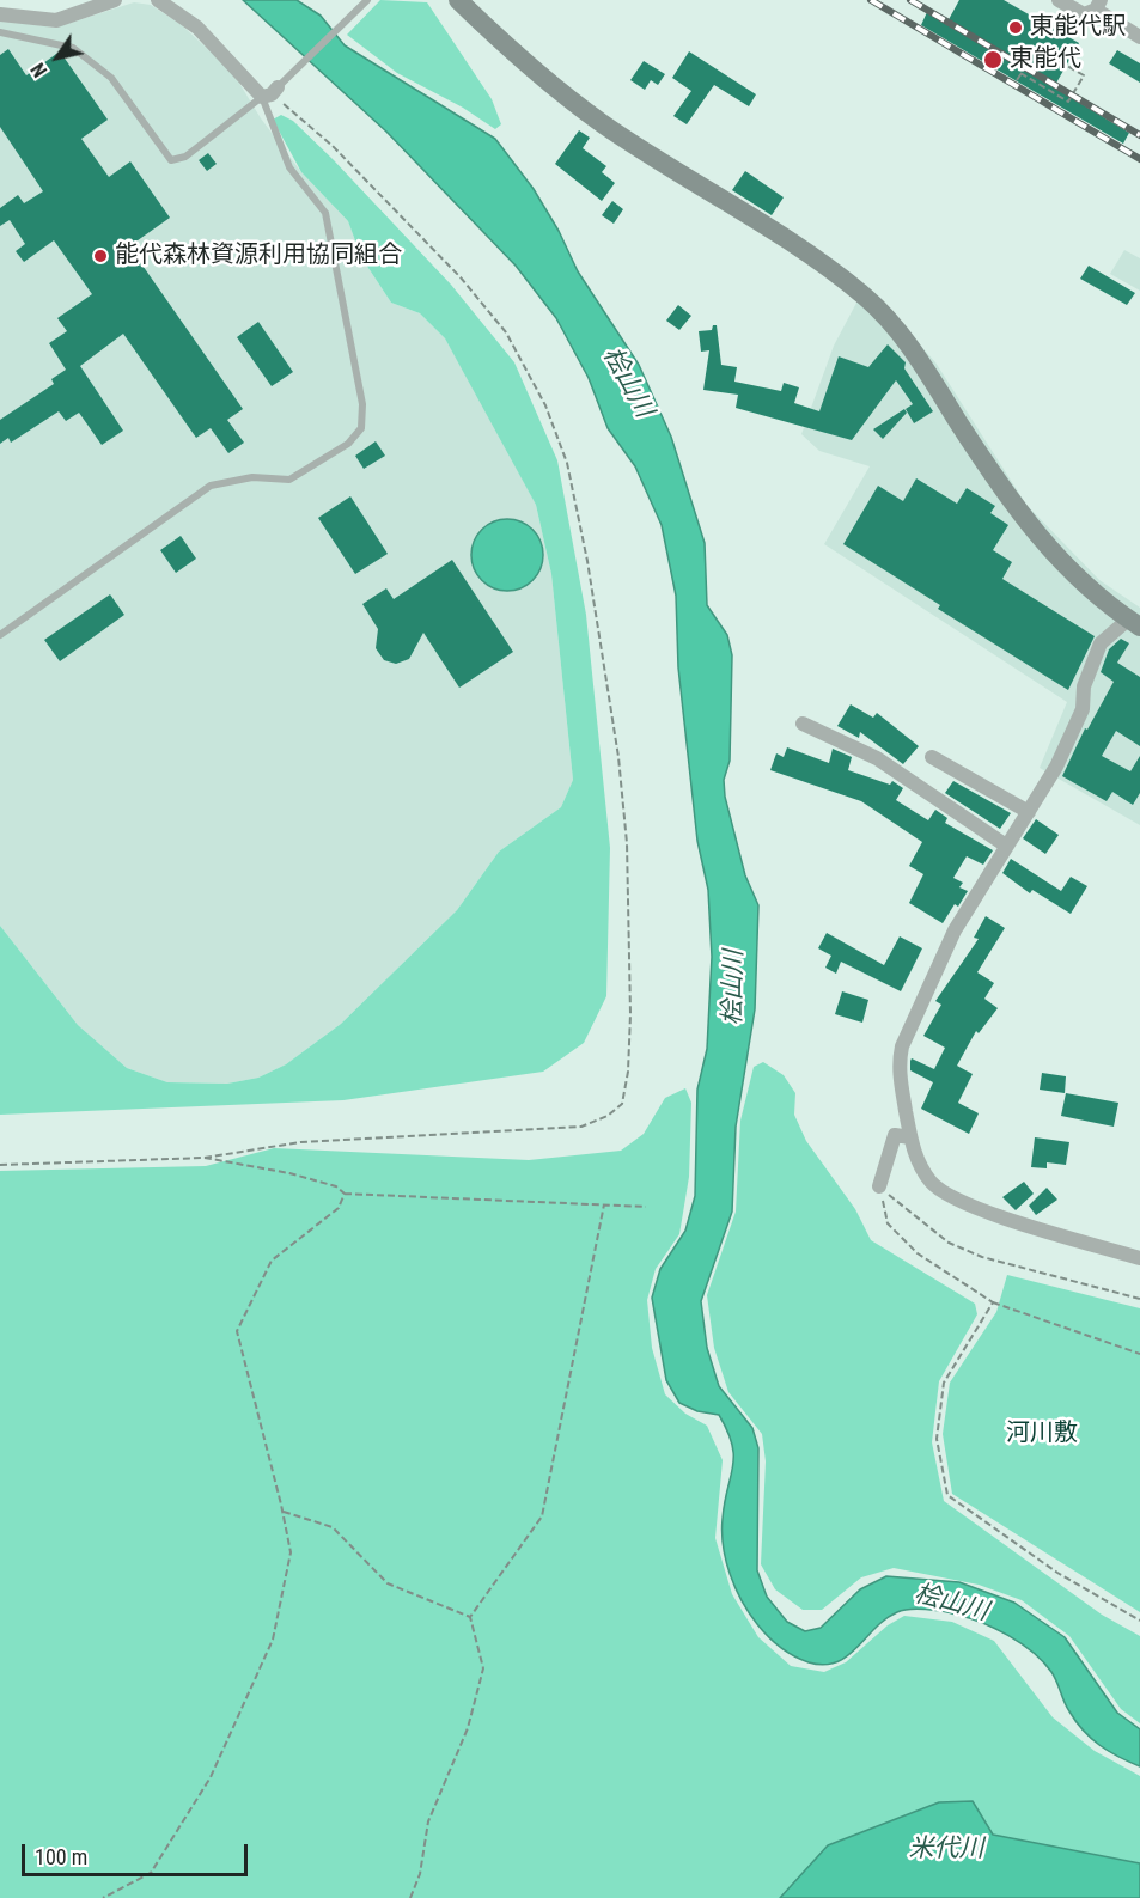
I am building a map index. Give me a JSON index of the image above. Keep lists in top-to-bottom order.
{
  "water": ["桧山川", "米代川"],
  "parks": ["河川敷"],
  "places": ["東能代駅", "東能代", "能代森林資源利用協同組合"],
  "scale_bar": "100 m",
  "north": "bottom left"
}
